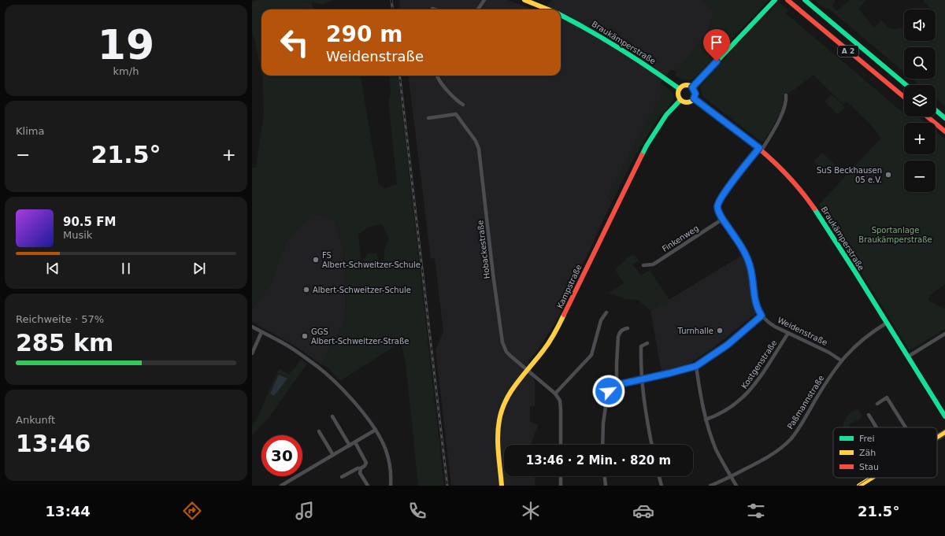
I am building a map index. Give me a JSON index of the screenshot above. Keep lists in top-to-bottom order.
{
  "streets": {
    "main road": ["Braukämperstraße", "A 2", "Kampstraße"],
    "street": [
      "Finkenweg",
      "Hobackestraße",
      "Weidenstraße",
      "Kostgenstraße",
      "Paßmannstraße"
    ]
  },
  "crossings": [
    ["Braukämperstraße", "Kampstraße"],
    ["Braukämperstraße", "Weidenstraße"],
    ["Braukämperstraße", "Paßmannstraße"],
    ["Finkenweg", "Weidenstraße"],
    ["Hobackestraße", "Kampstraße"],
    ["Weidenstraße", "Kostgenstraße"],
    ["Weidenstraße", "Paßmannstraße"]
  ],
  "parks": ["Sportanlage Braukämperstraße"],
  "places": [
    "SuS Beckhausen 05 e.V.",
    "FS Albert-Schweitzer-Schule",
    "Albert-Schweitzer-Schule",
    "Turnhalle",
    "GGS Albert-Schweitzer-Straße"
  ],
  "legend": ["Frei", "Zäh", "Stau"],
  "page": {
    "tile": [
      ["19", "km/h"],
      "Klima",
      ["Reichweite · 57%", "285 km"],
      ["Ankunft", "13:46"]
    ],
    "map_buttons": ["+", "−"],
    "turn": ["290 m", "Weidenstraße"],
    "heat": ["−", "21.5°", "+"],
    "song": ["90.5 FM", "Musik"],
    "limit": "30",
    "trip": "13:46 · 2 Min. · 820 m",
    "tabs": ["13:44", "21.5°"]
  }
}
